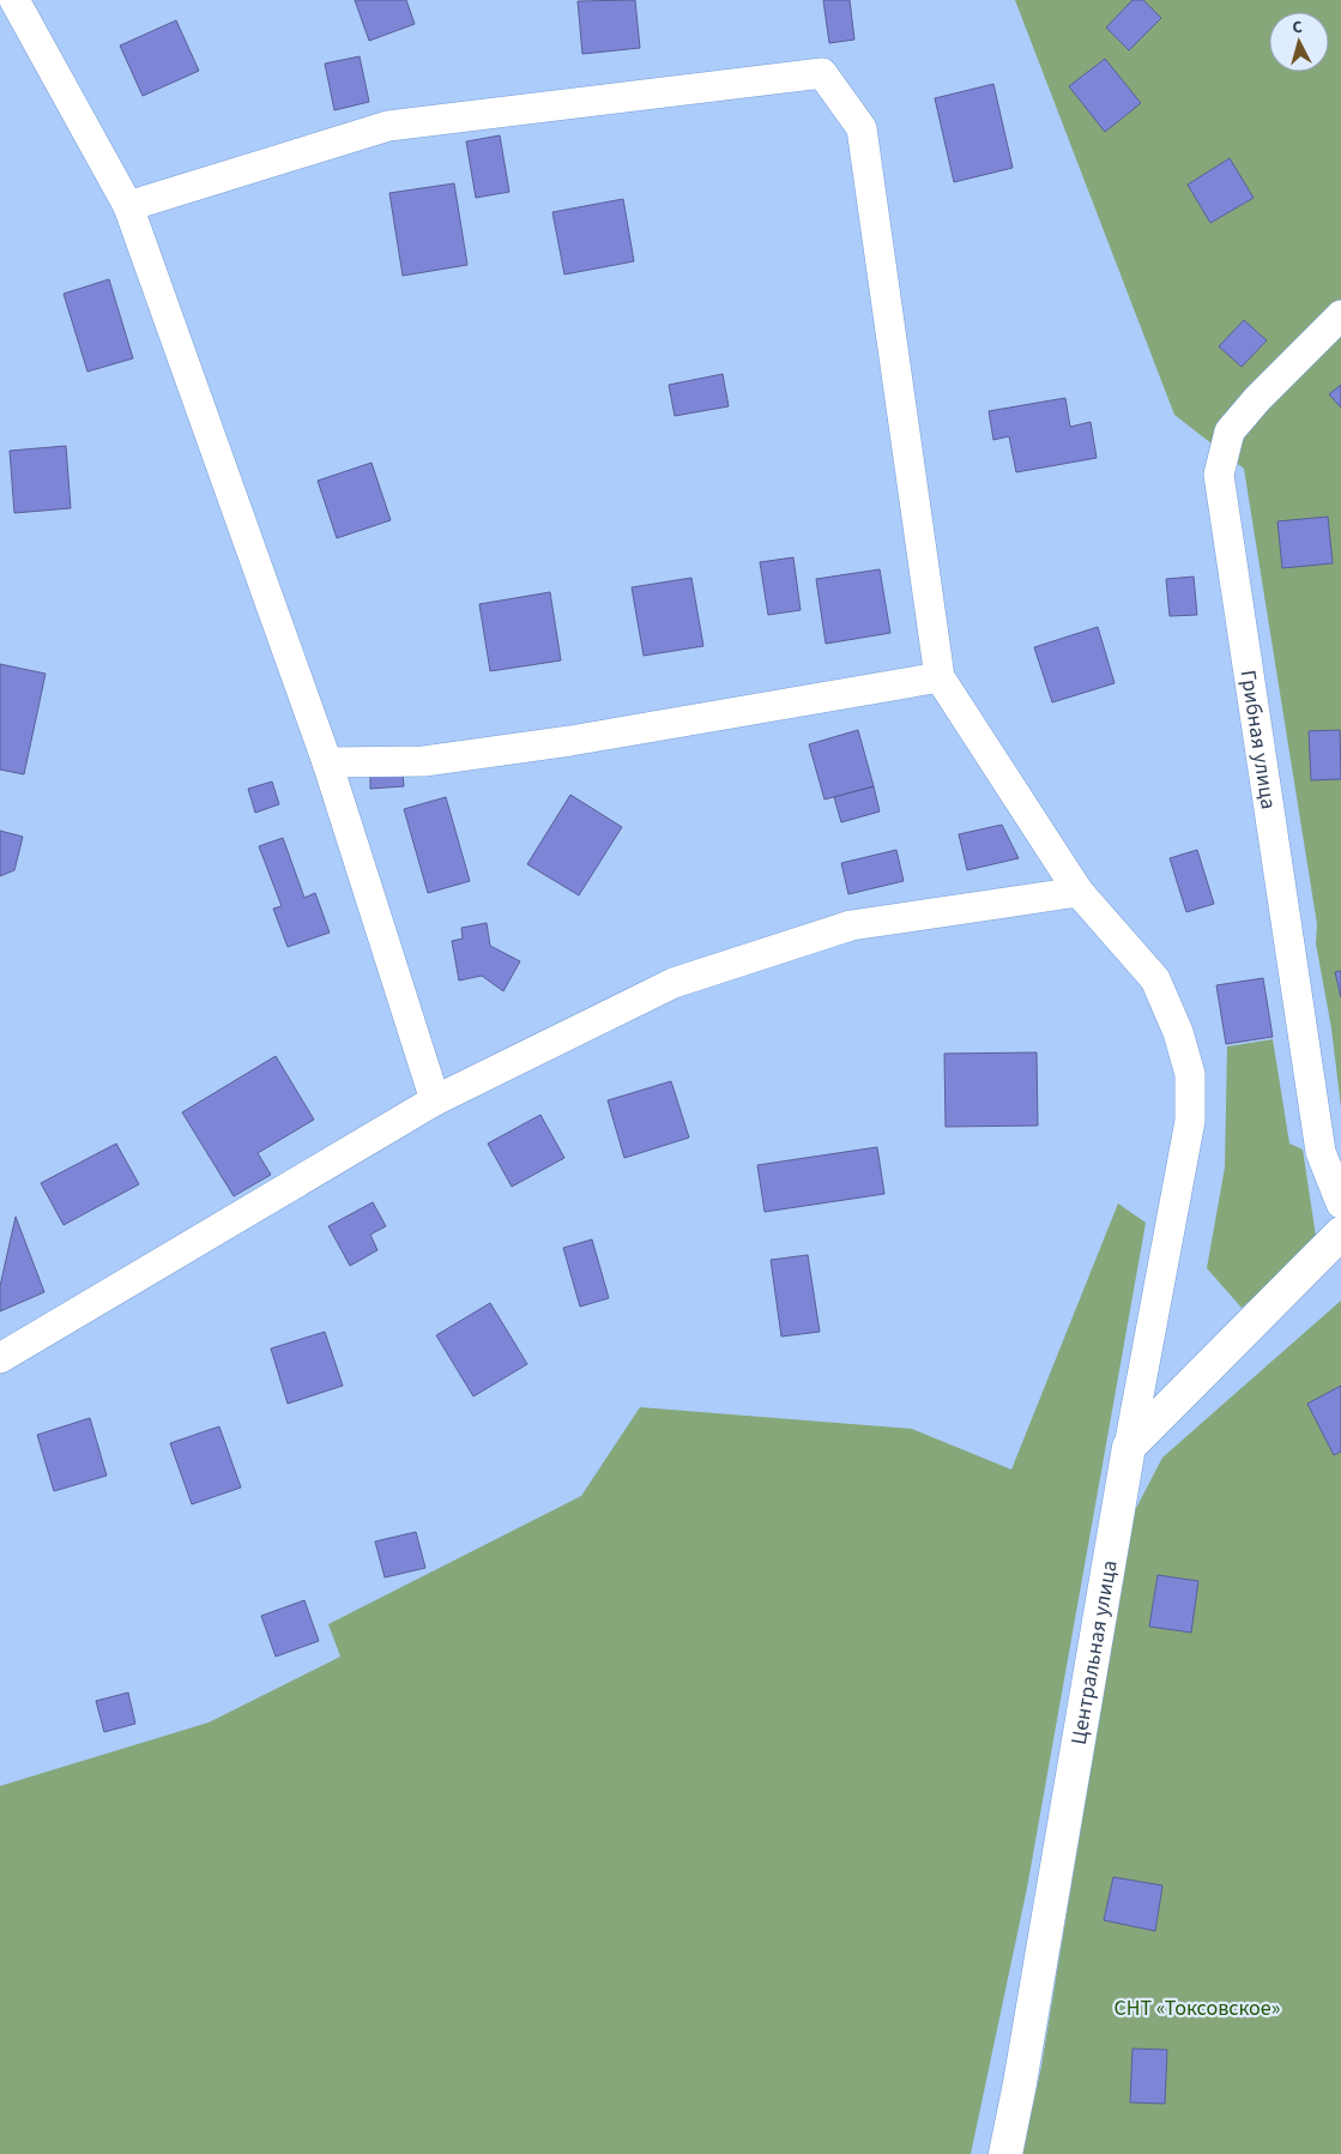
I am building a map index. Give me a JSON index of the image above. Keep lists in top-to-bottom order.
{
  "streets": {
    "street": ["Грибная улица", "Центральная улица"]
  },
  "parks": ["СНТ «Токсовское»"],
  "north": "top"
}
